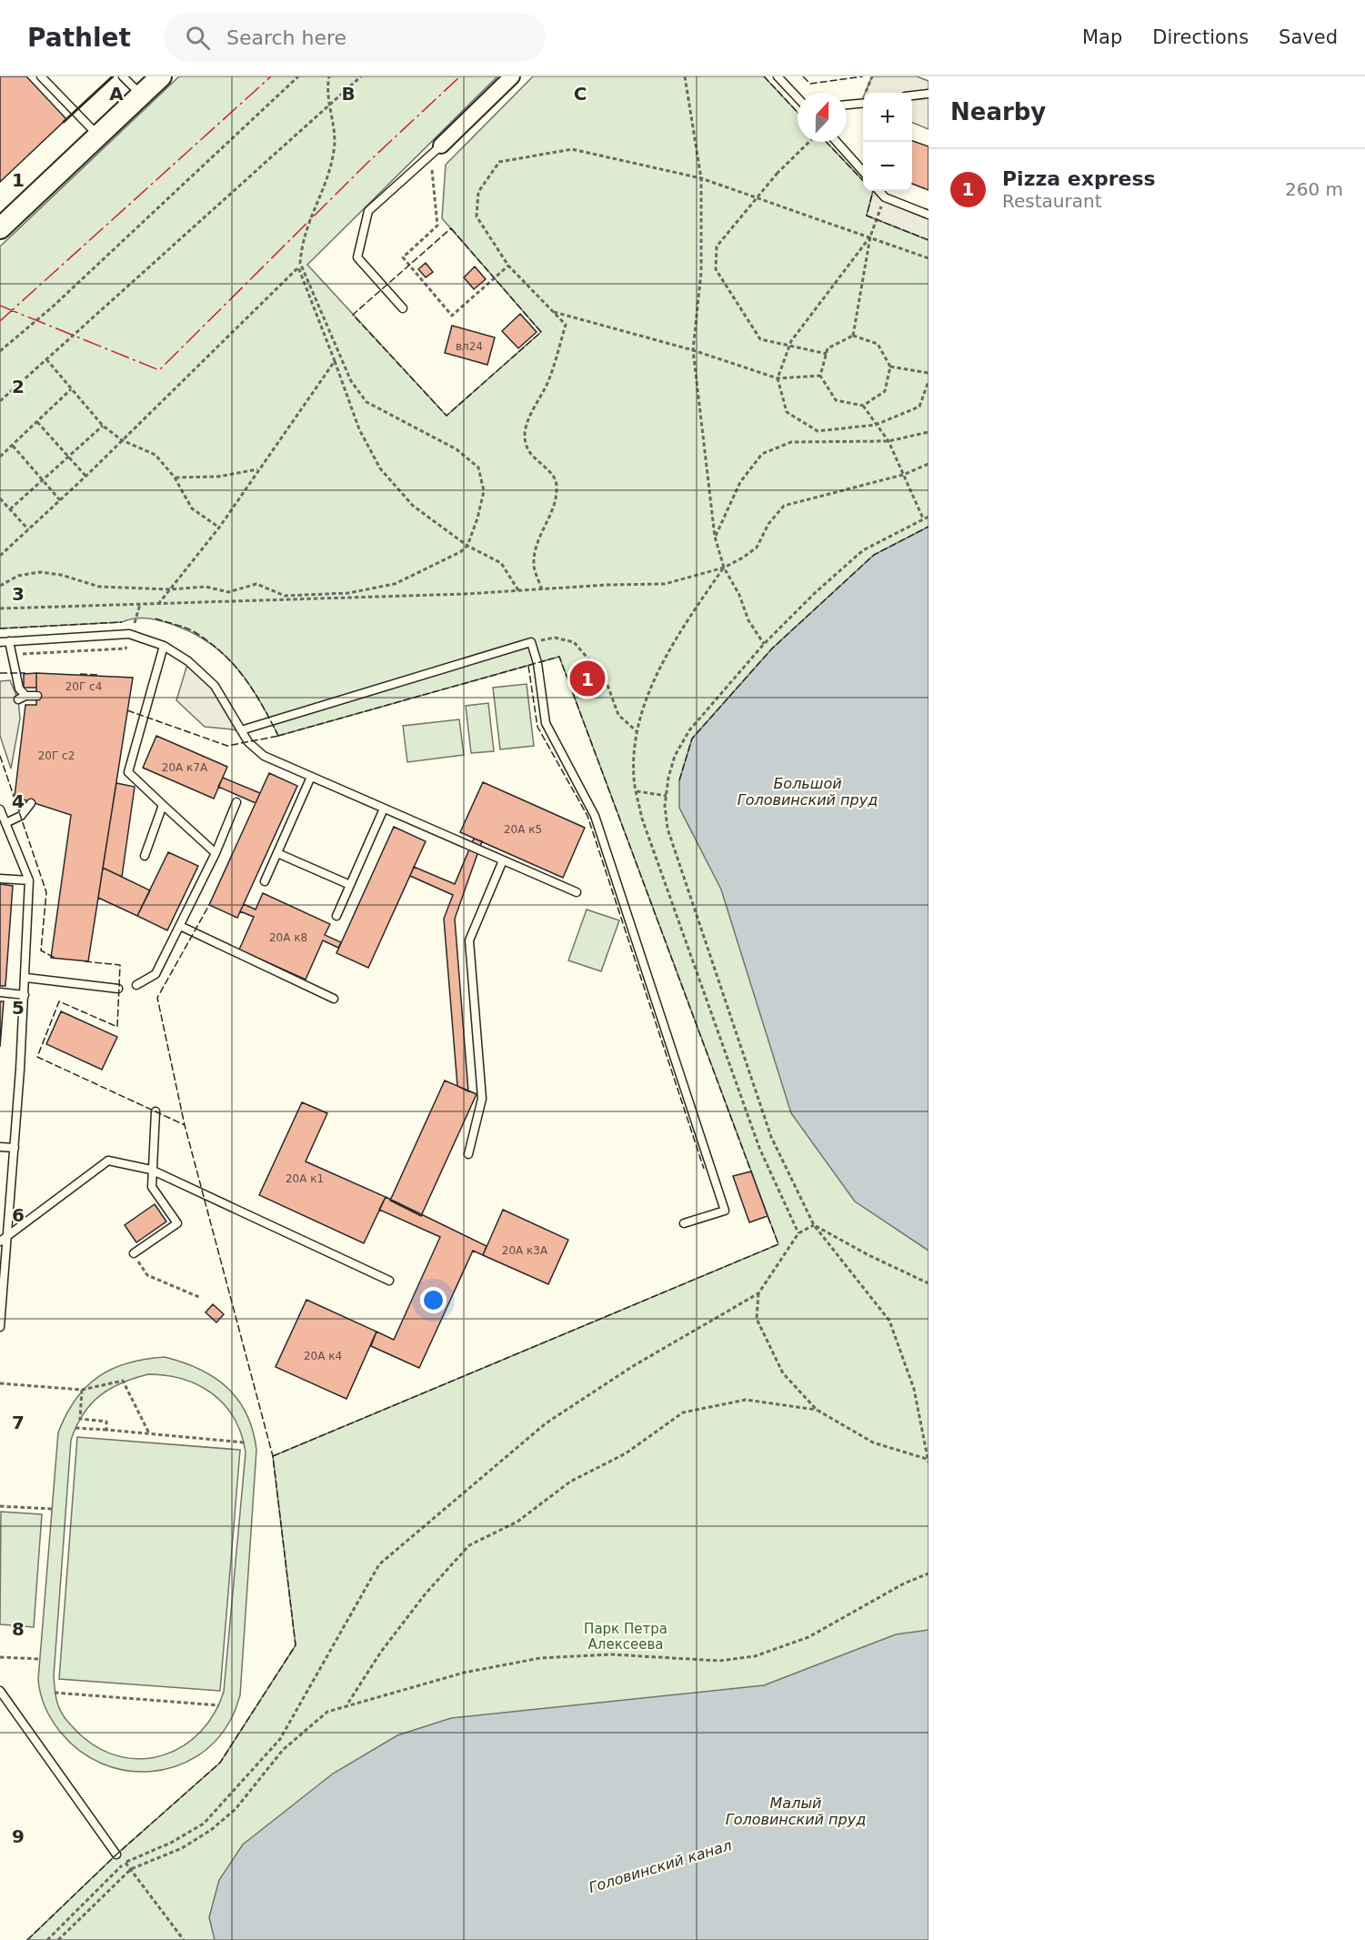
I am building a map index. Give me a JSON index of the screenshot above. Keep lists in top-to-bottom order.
{
  "water": ["Большой Головинский пруд", "Малый Головинский пруд", "Головинский канал"],
  "parks": ["Парк Петра Алексеева"],
  "house_numbers": [
    "вл24",
    "20Г с4",
    "20Г с2",
    "20А к7А",
    "20А к5",
    "20А к8",
    "20А к1",
    "20А к3А",
    "20А к4"
  ],
  "north": "top",
  "page": {
    "header": "Pathlet",
    "search": "Search here",
    "nav": ["Map", "Directions", "Saved"],
    "heading": "Nearby",
    "map_buttons": ["+", "−"],
    "list": [
      {
        "mark": "1",
        "name": "Pizza express",
        "note": "Restaurant",
        "value": "260 m"
      }
    ],
    "pins": "1"
  },
  "grid": {
    "columns": ["A", "B", "C"],
    "rows": [
      "1",
      "2",
      "3",
      "4",
      "5",
      "6",
      "7",
      "8",
      "9"
    ]
  }
}
